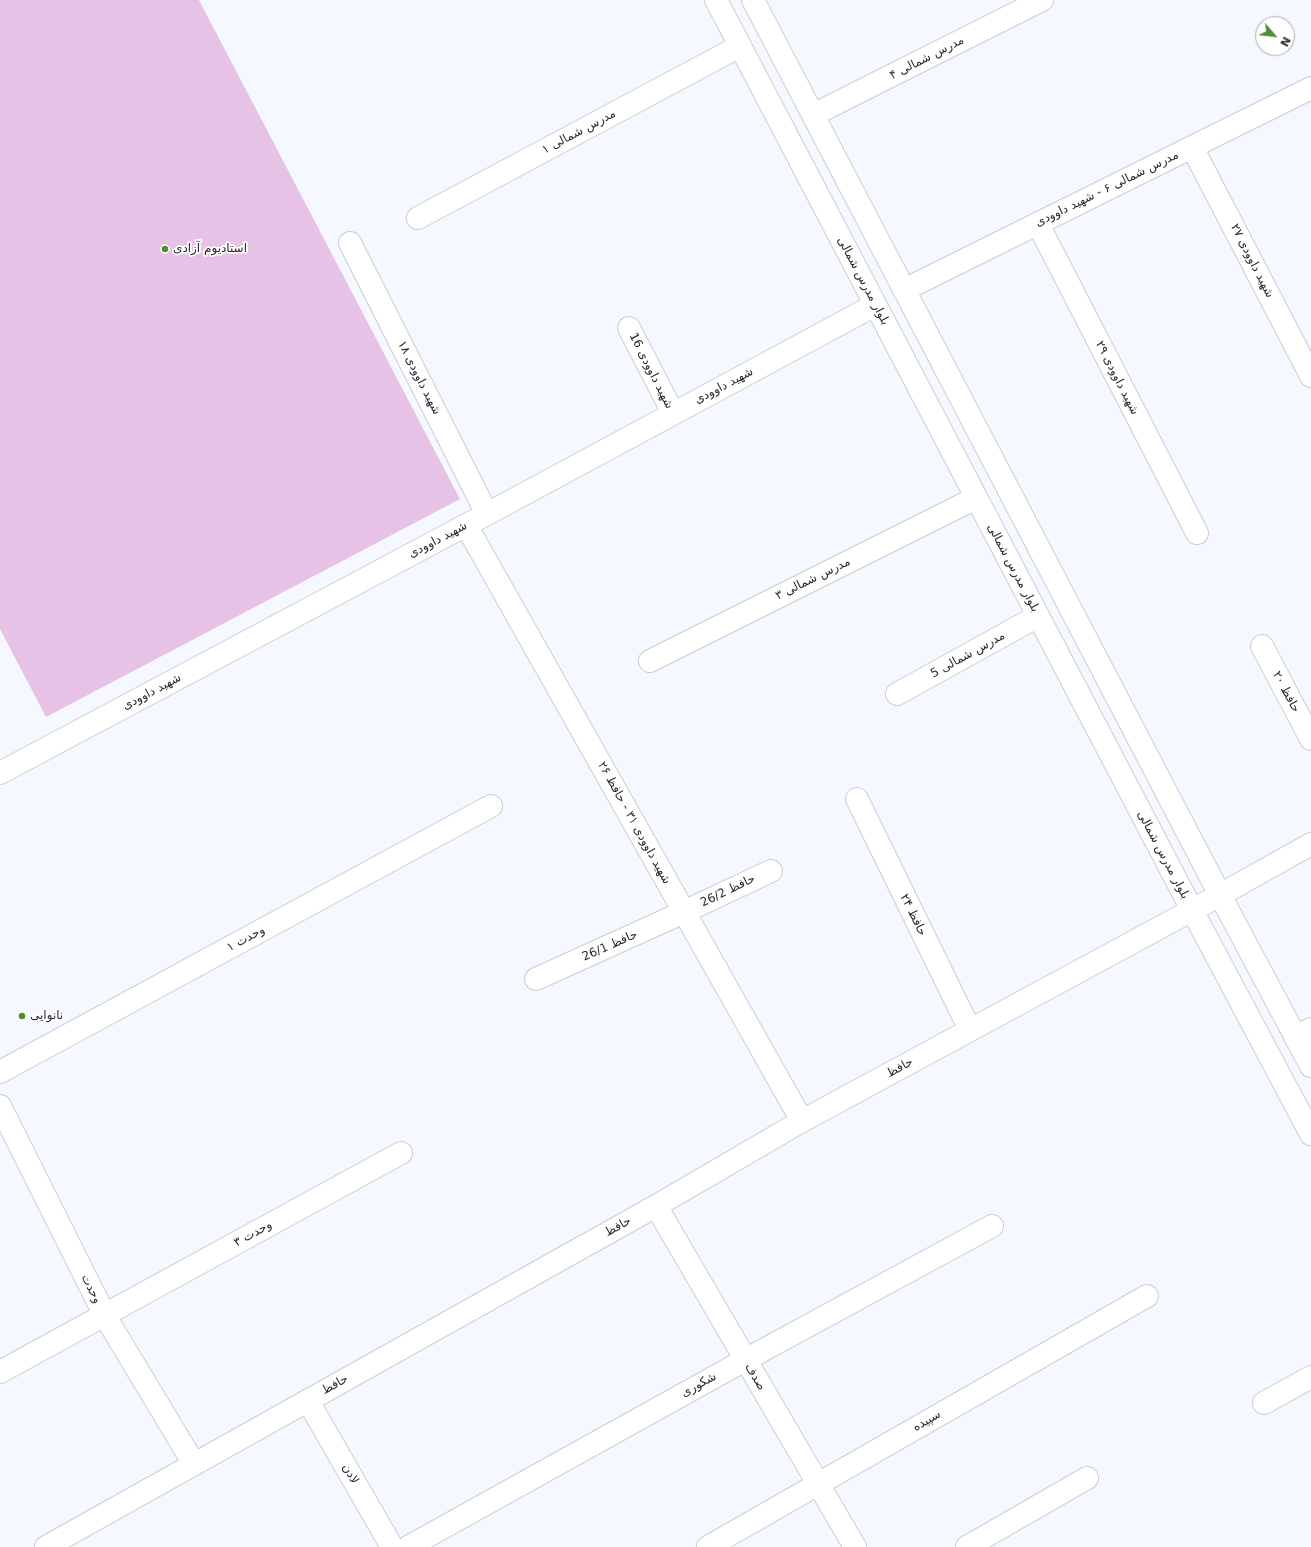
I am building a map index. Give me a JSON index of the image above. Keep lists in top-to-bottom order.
{
  "streets": {
    "street": [
      "مدرس شمالی ۴",
      "مدرس شمالی ۱",
      "مدرس شمالی ۶ - شهید داوودی",
      "شهید داوودی ۲۷",
      "بلوار مدرس شمالی",
      "شهید داوودی 16",
      "شهید داوودی ۱۸",
      "شهید داوودی ۲۹",
      "شهید داوودی",
      "مدرس شمالی ۳",
      "مدرس شمالی 5",
      "حافظ ۲۰",
      "شهید داوودی ۳۱ - حافظ ۲۶",
      "حافظ 26/2",
      "حافظ ۲۴",
      "وحدت ۱",
      "حافظ 26/1",
      "حافظ",
      "وحدت ۳",
      "وحدت",
      "صدف",
      "شکوری",
      "سپیده",
      "لادن"
    ]
  },
  "crossings": [
    ["مدرس شمالی ۱", "بلوار مدرس شمالی"],
    ["مدرس شمالی ۶ - شهید داوودی", "شهید داوودی ۲۷"],
    ["مدرس شمالی ۶ - شهید داوودی", "شهید داوودی ۲۹"],
    ["بلوار مدرس شمالی", "شهید داوودی"],
    ["بلوار مدرس شمالی", "مدرس شمالی ۳"],
    ["بلوار مدرس شمالی", "مدرس شمالی 5"],
    ["بلوار مدرس شمالی", "حافظ"],
    ["شهید داوودی 16", "شهید داوودی"],
    ["شهید داوودی ۱۸", "شهید داوودی"],
    ["شهید داوودی", "شهید داوودی ۳۱ - حافظ ۲۶"],
    ["شهید داوودی ۳۱ - حافظ ۲۶", "حافظ 26/2"],
    ["شهید داوودی ۳۱ - حافظ ۲۶", "حافظ 26/1"],
    ["شهید داوودی ۳۱ - حافظ ۲۶", "حافظ"],
    ["حافظ 26/2", "حافظ 26/1"],
    ["حافظ ۲۴", "حافظ"],
    ["حافظ", "وحدت"],
    ["حافظ", "صدف"],
    ["حافظ", "لادن"],
    ["وحدت ۳", "وحدت"],
    ["صدف", "شکوری"],
    ["صدف", "سپیده"]
  ],
  "places": ["استادیوم آزادی", "نانوایی"],
  "north": "bottom right"
}
